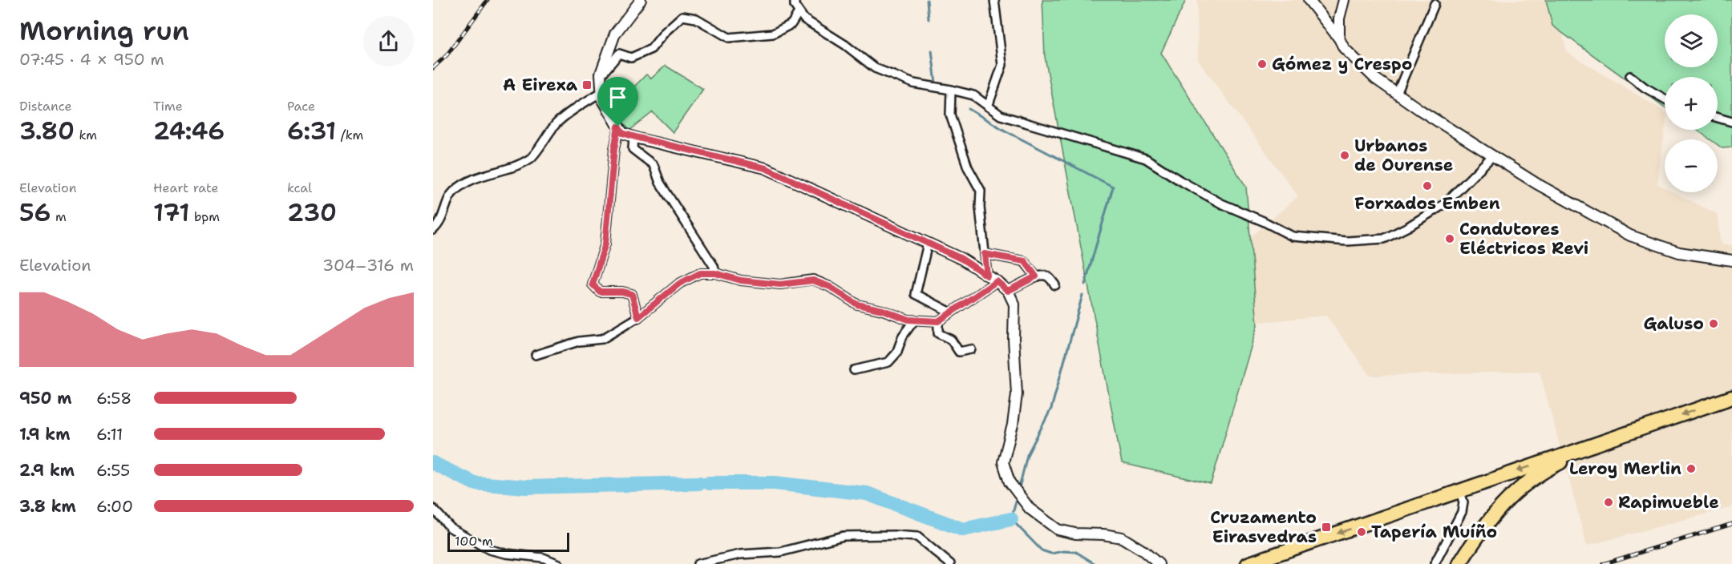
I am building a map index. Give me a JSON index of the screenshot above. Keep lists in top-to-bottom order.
{
  "places": {
    "other": [
      "Gómez y Crespo",
      "Urbanos de Ourense",
      "Forxados Emben",
      "Condutores Eléctricos Revi",
      "Galuso",
      "Leroy Merlin",
      "Rapimueble",
      "Tapería Muíño"
    ],
    "transit": ["A Eirexa", "Cruzamento Eirasvedras"]
  },
  "scale_bar": "100 m",
  "page": {
    "heading": ["Morning run", "07:45 · 4 × 950 m"],
    "map_buttons": ["+", "−"],
    "stats": [
      ["Distance", "3.80 km"],
      ["Time", "24:46"],
      ["Pace", "6:31 /km"],
      ["Elevation", "56 m"],
      ["Heart rate", "171 bpm"],
      ["kcal", "230"]
    ],
    "chart": ["Elevation", "304–316 m"],
    "list": [
      {
        "name": "950 m",
        "note": "6:58"
      },
      {
        "name": "1.9 km",
        "note": "6:11"
      },
      {
        "name": "2.9 km",
        "note": "6:55"
      },
      {
        "name": "3.8 km",
        "note": "6:00"
      }
    ],
    "scale": "100 m"
  }
}
